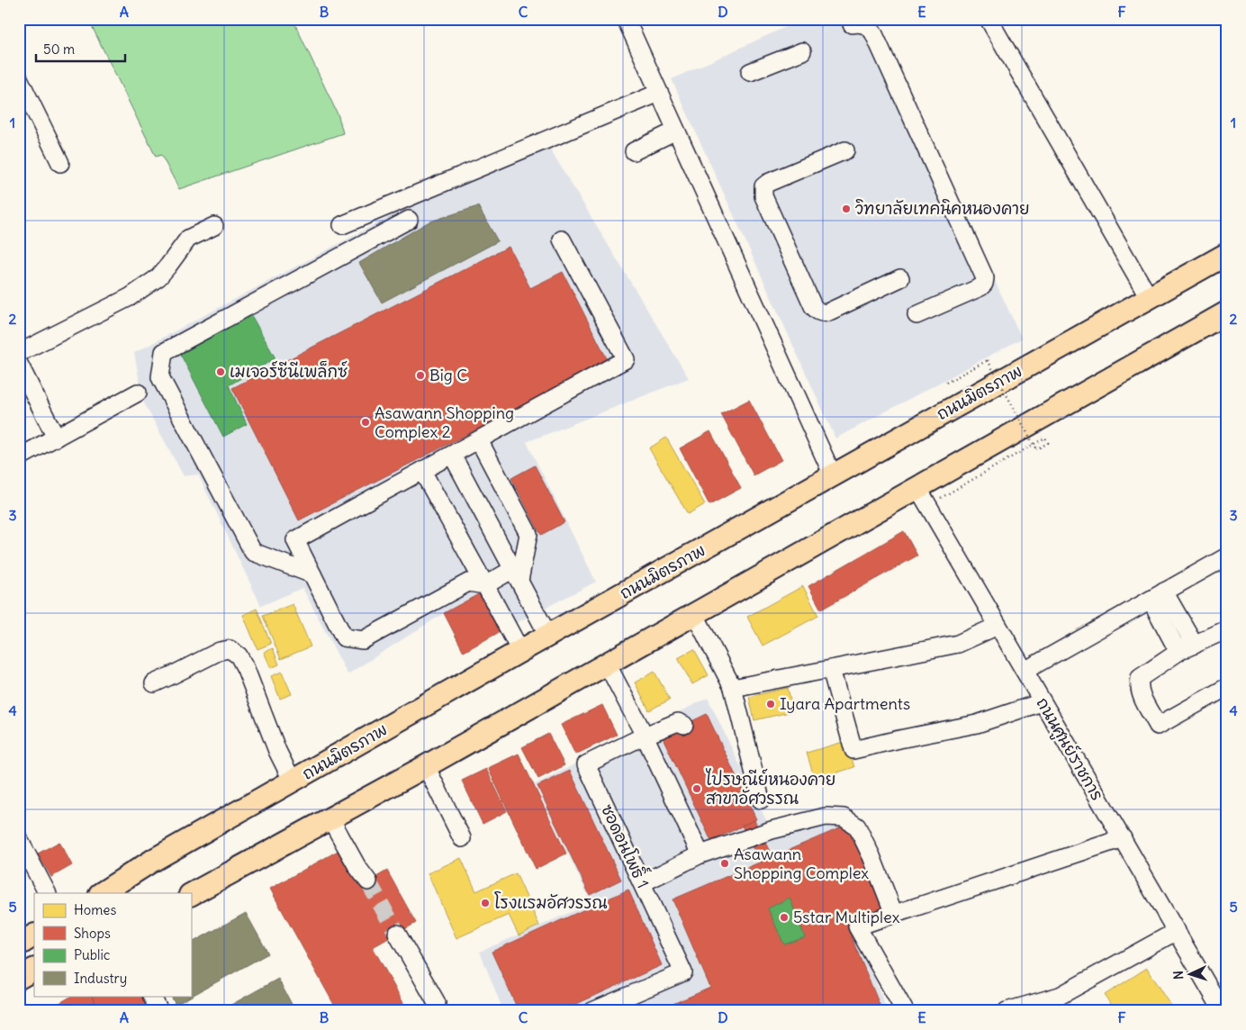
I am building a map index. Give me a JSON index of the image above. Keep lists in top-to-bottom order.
{
  "streets": {
    "main road": ["ถนนมิตรภาพ"],
    "street": ["ถนนศูนย์ราชการ", "ซอดอนโพธิ์ 1"]
  },
  "places": [
    "วิทยาลัยเทคนิคหนองคาย",
    "เมเจอร์ซีนีเพล็กซ์",
    "Big C",
    "Asawann Shopping Complex 2",
    "Iyara Apartments",
    "ไปรษณีย์หนองคาย สาขาอัศวรรณ",
    "Asawann Shopping Complex",
    "โรงแรมอัศวรรณ",
    "5star Multiplex"
  ],
  "legend": [
    "Homes",
    "Shops",
    "Public",
    "Industry"
  ],
  "scale_bar": "50 m",
  "north": "left",
  "grid": {
    "columns": [
      "A",
      "B",
      "C",
      "D",
      "E",
      "F"
    ],
    "rows": [
      "1",
      "2",
      "3",
      "4",
      "5"
    ]
  }
}
